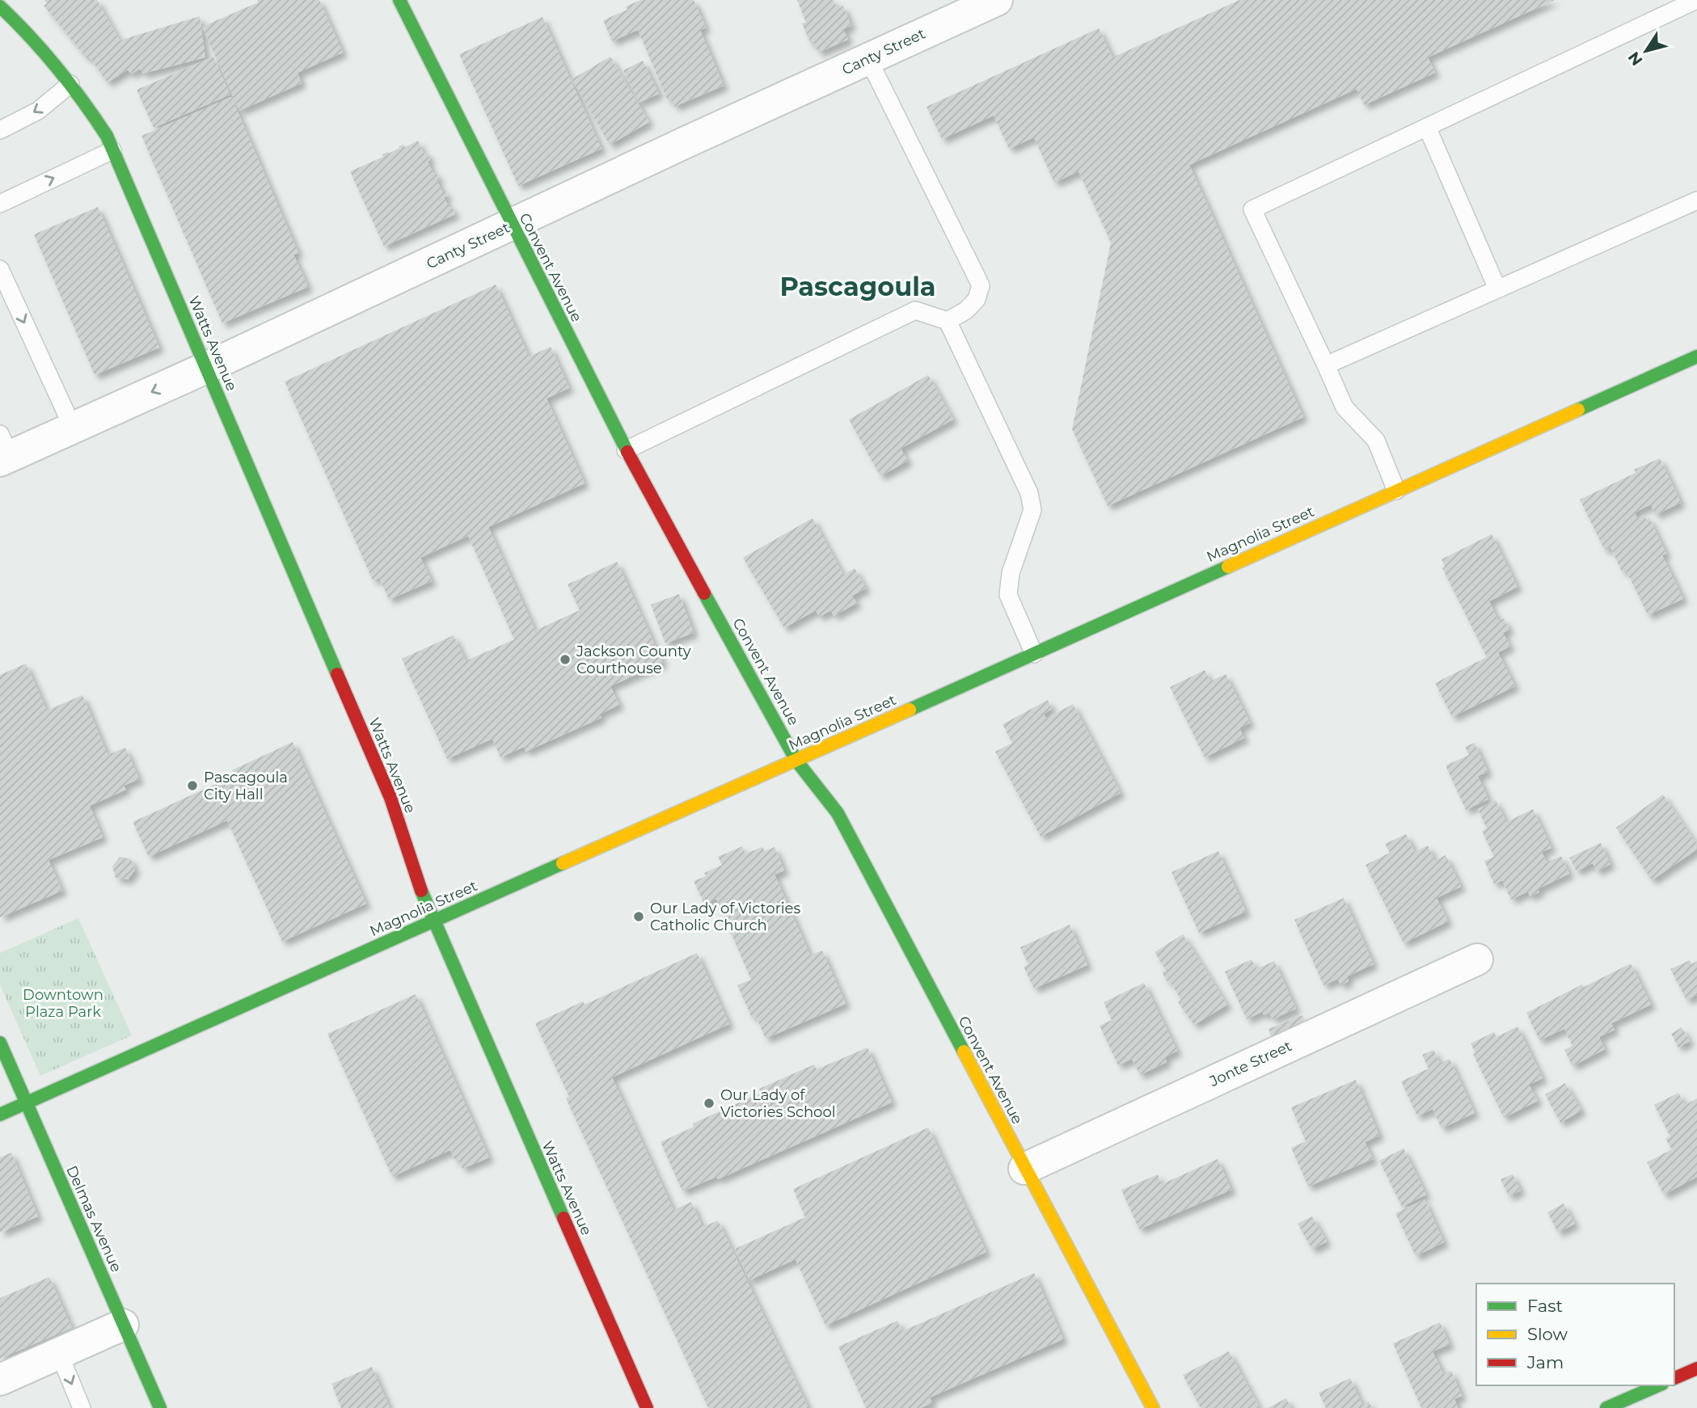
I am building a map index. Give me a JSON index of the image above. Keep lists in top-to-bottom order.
{
  "streets": {
    "street": [
      "Canty Street",
      "Convent Avenue",
      "Watts Avenue",
      "Magnolia Street",
      "Jonte Street",
      "Delmas Avenue"
    ]
  },
  "crossings": [
    ["Canty Street", "Convent Avenue"],
    ["Canty Street", "Watts Avenue"],
    ["Convent Avenue", "Magnolia Street"],
    ["Convent Avenue", "Jonte Street"],
    ["Watts Avenue", "Magnolia Street"],
    ["Magnolia Street", "Delmas Avenue"]
  ],
  "districts": ["Pascagoula"],
  "parks": ["Downtown Plaza Park"],
  "places": [
    "Jackson County Courthouse",
    "Pascagoula City Hall",
    "Our Lady of Victories Catholic Church",
    "Our Lady of Victories School"
  ],
  "legend": ["Fast", "Slow", "Jam"],
  "north": "bottom left"
}
